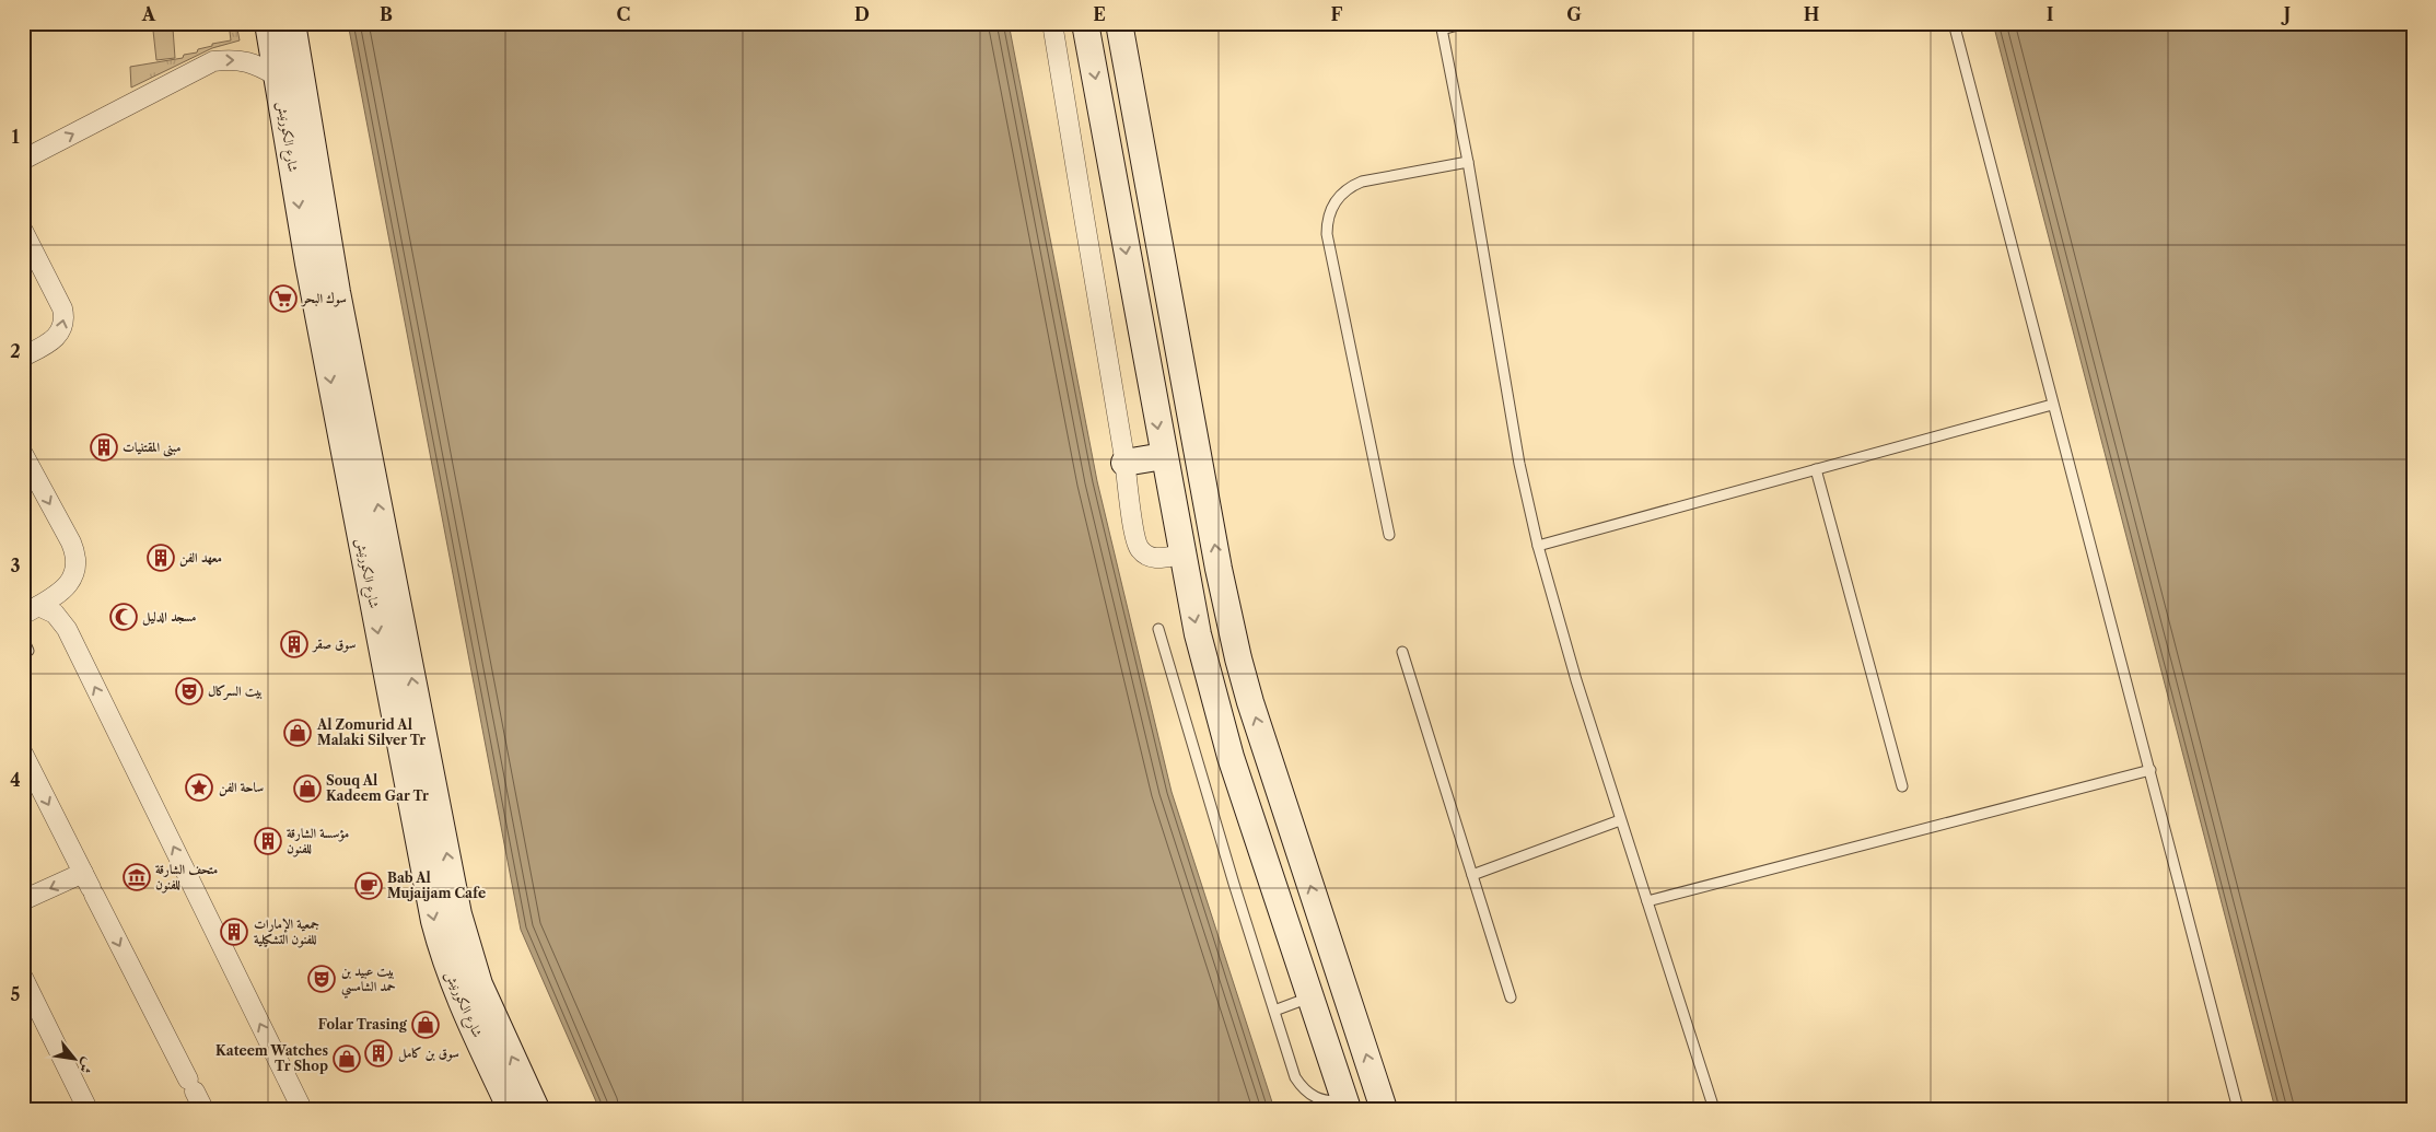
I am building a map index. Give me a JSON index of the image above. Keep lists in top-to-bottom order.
{
  "streets": {
    "street": ["شارع الكورنيش"]
  },
  "places": {
    "supermarket": ["سوك البحر"],
    "building": [
      "مبنى المقتنيات",
      "معهد الفن",
      "سوق صقر",
      "مؤسسة الشارقة للفنون",
      "جمعية الإمارات للفنون التشكيلية",
      "سوق بن كامل"
    ],
    "mosque": ["مسجد الدليل"],
    "theatre": ["بيت السركال", "بيت عبيد بن حمد الشامسي"],
    "shop": [
      "Al Zomurid Al Malaki Silver Tr",
      "Souq Al Kadeem Gar Tr",
      "Folar Trasing",
      "Kateem Watches Tr Shop"
    ],
    "place": ["ساحة الفن"],
    "museum": ["متحف الشارقة للفنون"],
    "cafe": ["Bab Al Mujaijam Cafe"]
  },
  "north": "bottom right",
  "grid": {
    "columns": [
      "A",
      "B",
      "C",
      "D",
      "E",
      "F",
      "G",
      "H",
      "I",
      "J"
    ],
    "rows": [
      "1",
      "2",
      "3",
      "4",
      "5"
    ]
  }
}
